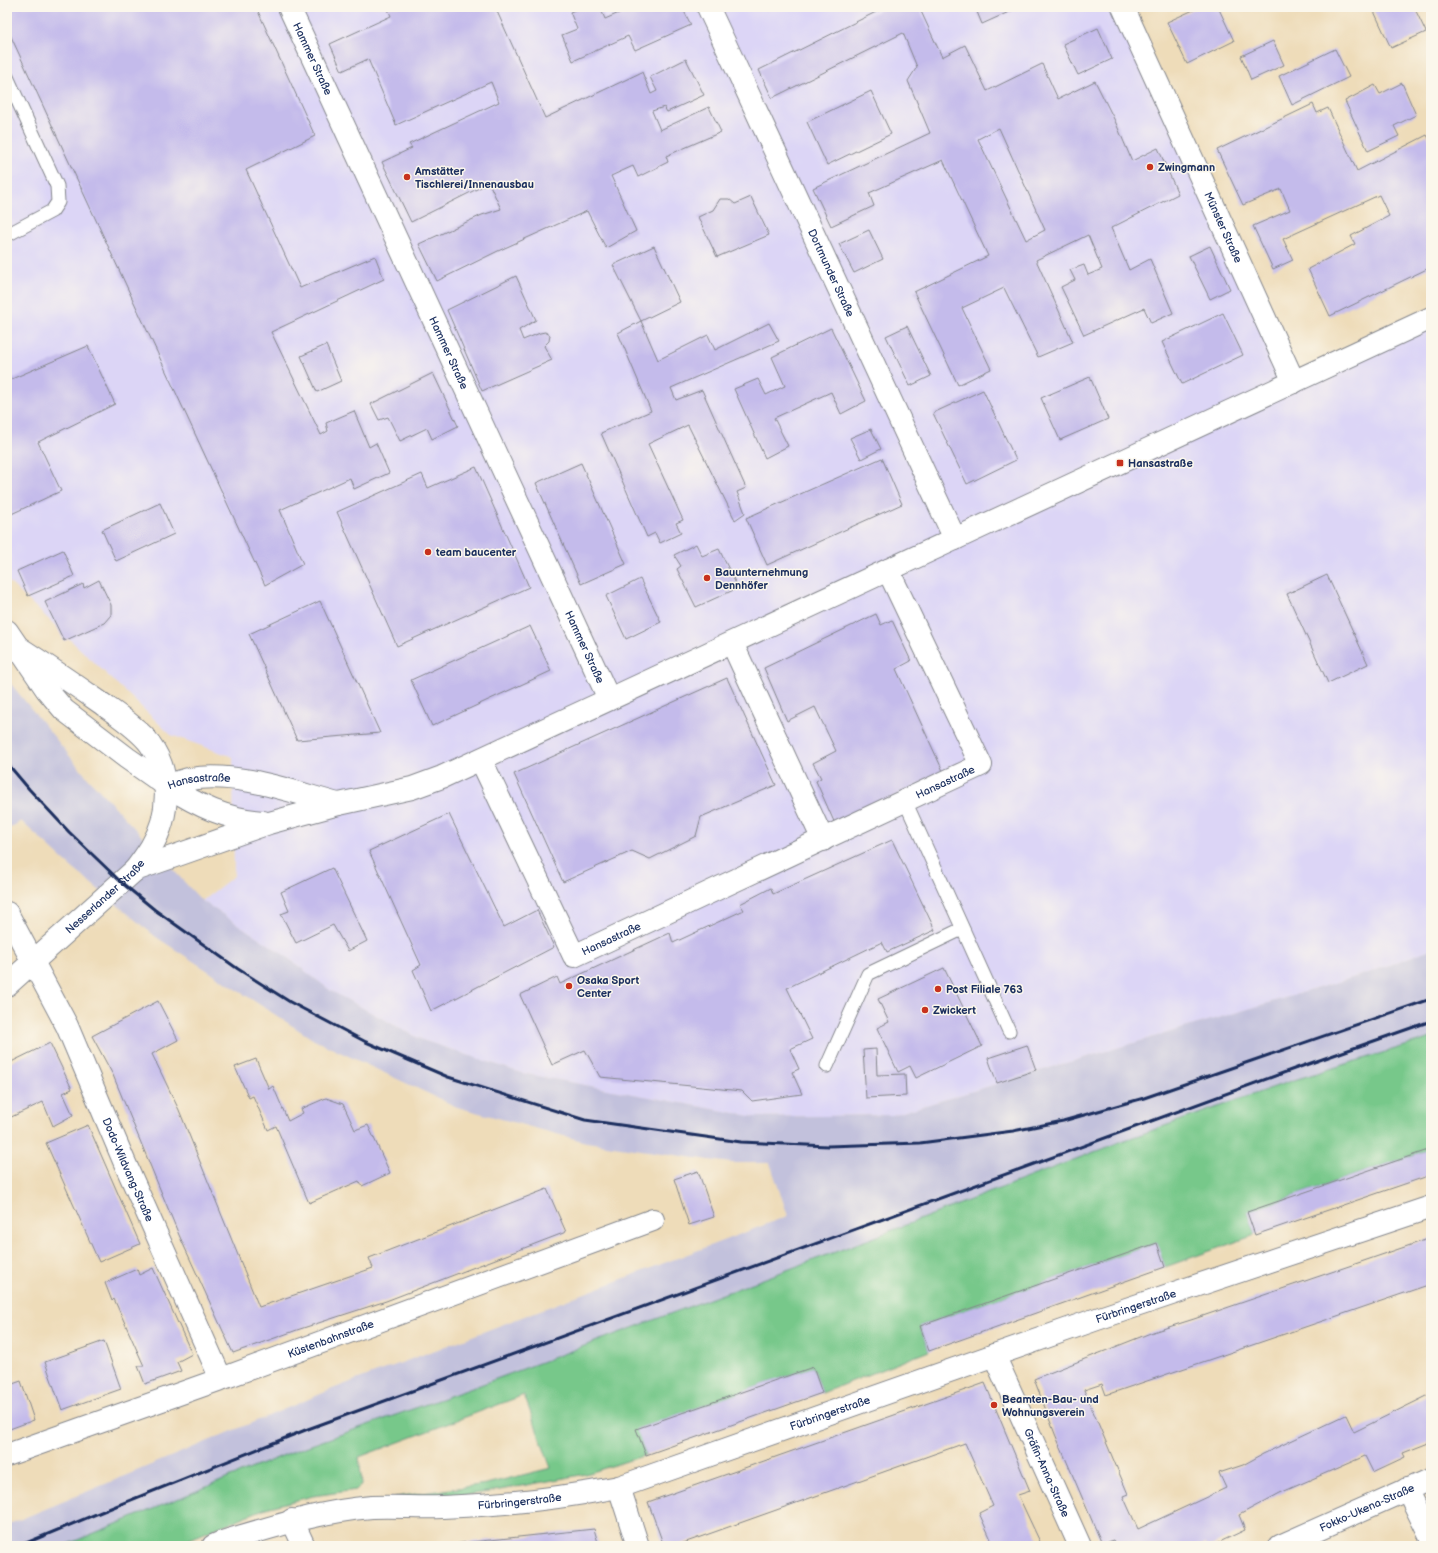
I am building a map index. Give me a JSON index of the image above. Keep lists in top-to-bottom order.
{
  "streets": {
    "street": [
      "Hammer Straße",
      "Münster Straße",
      "Dortmunder Straße",
      "Hansastraße",
      "Nesserlander Straße",
      "Dodo-Wildvang-Straße",
      "Fürbringerstraße",
      "Küstenbahnstraße",
      "Gräfin-Anna-Straße",
      "Fokko-Ukena-Straße"
    ]
  },
  "crossings": [
    ["Hammer Straße", "Hansastraße"],
    ["Münster Straße", "Hansastraße"],
    ["Dortmunder Straße", "Hansastraße"],
    ["Hansastraße", "Nesserlander Straße"],
    ["Nesserlander Straße", "Dodo-Wildvang-Straße"],
    ["Dodo-Wildvang-Straße", "Küstenbahnstraße"],
    ["Fürbringerstraße", "Gräfin-Anna-Straße"]
  ],
  "places": {
    "other": [
      "Zwingmann",
      "Amstätter Tischlerei/Innenausbau",
      "team baucenter",
      "Bauunternehmung Dennhöfer",
      "Osaka Sport Center",
      "Post Filiale 763",
      "Zwickert",
      "Beamten-Bau- und Wohnungsverein"
    ],
    "transit": ["Hansastraße"]
  }
}
